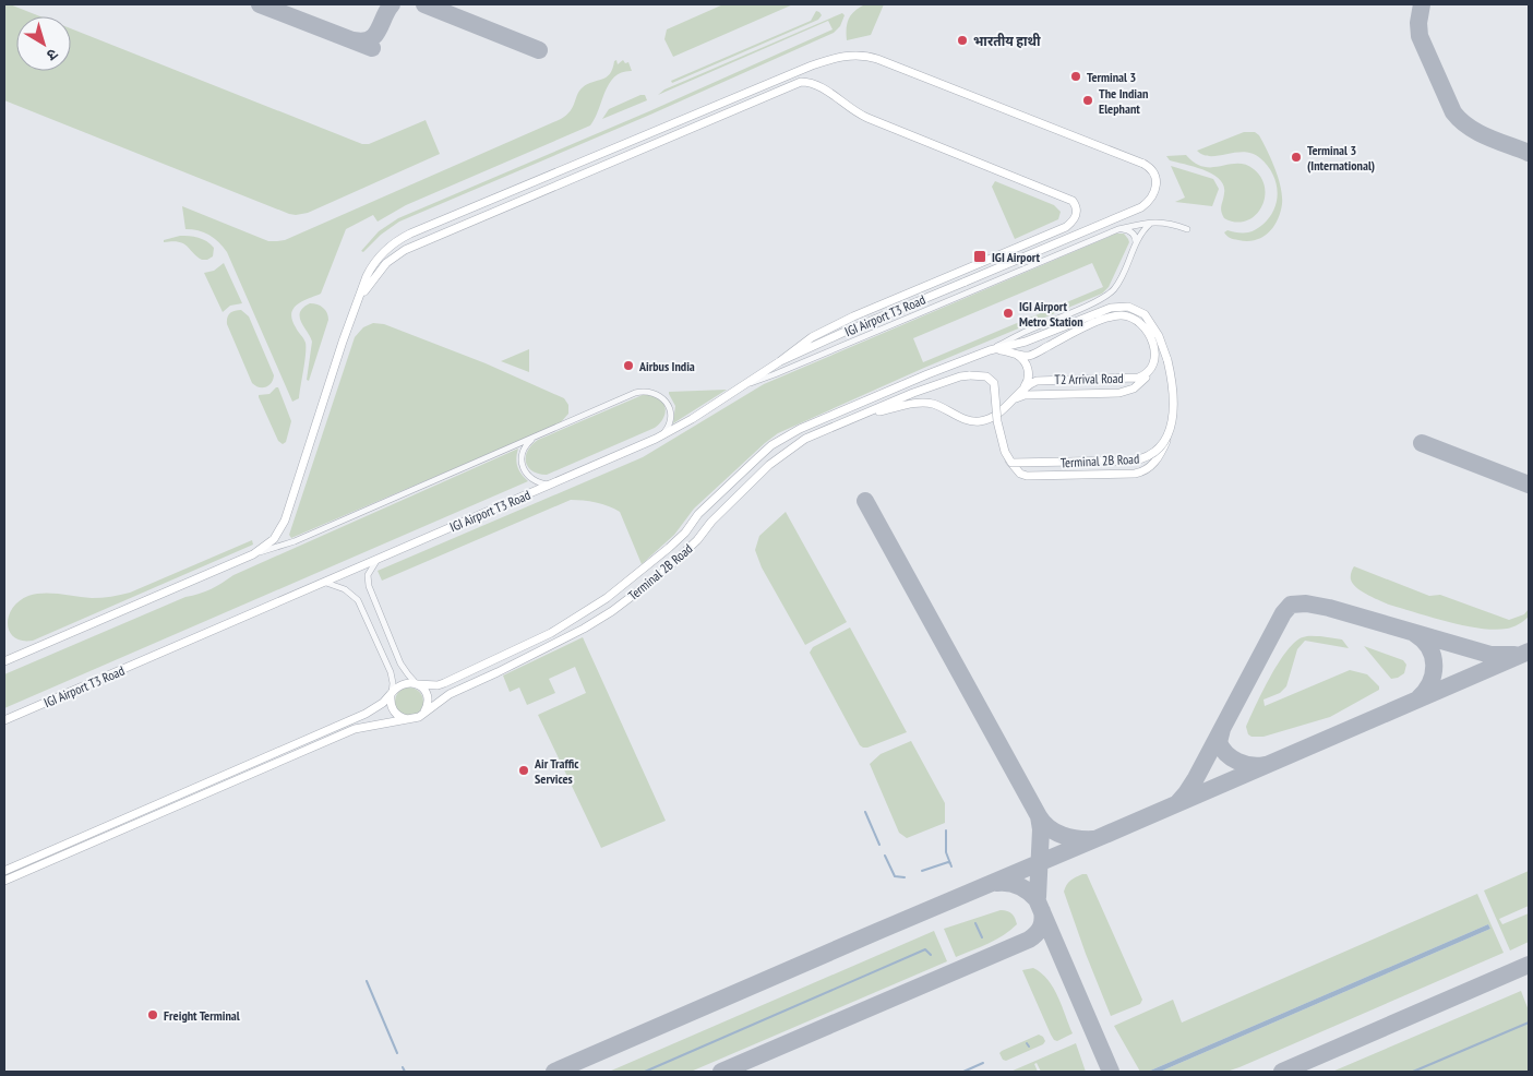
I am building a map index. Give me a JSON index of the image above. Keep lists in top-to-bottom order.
{
  "streets": {
    "main road": ["IGI Airport T3 Road", "T2 Arrival Road", "Terminal 2B Road"]
  },
  "places": {
    "other": [
      "भारतीय हाथी",
      "Terminal 3",
      "The Indian Elephant",
      "Terminal 3 (International)",
      "IGI Airport Metro Station",
      "Airbus India",
      "Air Traffic Services",
      "Freight Terminal"
    ],
    "transit": ["IGI Airport"]
  },
  "north": "bottom right"
}
